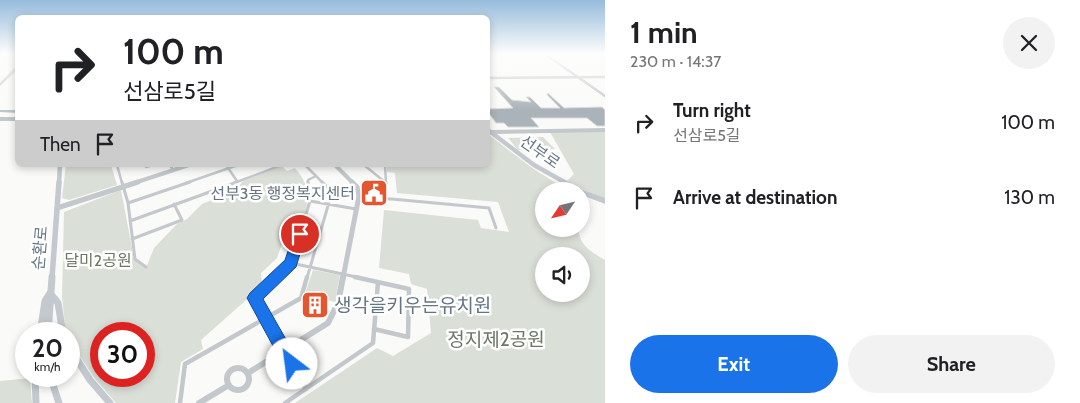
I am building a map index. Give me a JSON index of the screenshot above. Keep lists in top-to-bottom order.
{
  "streets": {
    "main road": ["선부로", "순환로"]
  },
  "parks": ["달미2공원", "정지제2공원"],
  "places": {
    "public building": ["선부3동 행정복지센터"],
    "building": ["생각을키우는유치원"]
  },
  "north": "bottom left",
  "page": {
    "heading": ["1 min", "230 m · 14:37"],
    "turn": ["100 m", "선삼로5길"],
    "list": [
      {
        "name": "Turn right",
        "note": "선삼로5길",
        "value": "100 m"
      },
      {
        "name": "Arrive at destination",
        "value": "130 m"
      }
    ],
    "then": "Then",
    "speed": "20 km/h",
    "limit": "30",
    "buttons": ["Exit", "Share"]
  }
}
